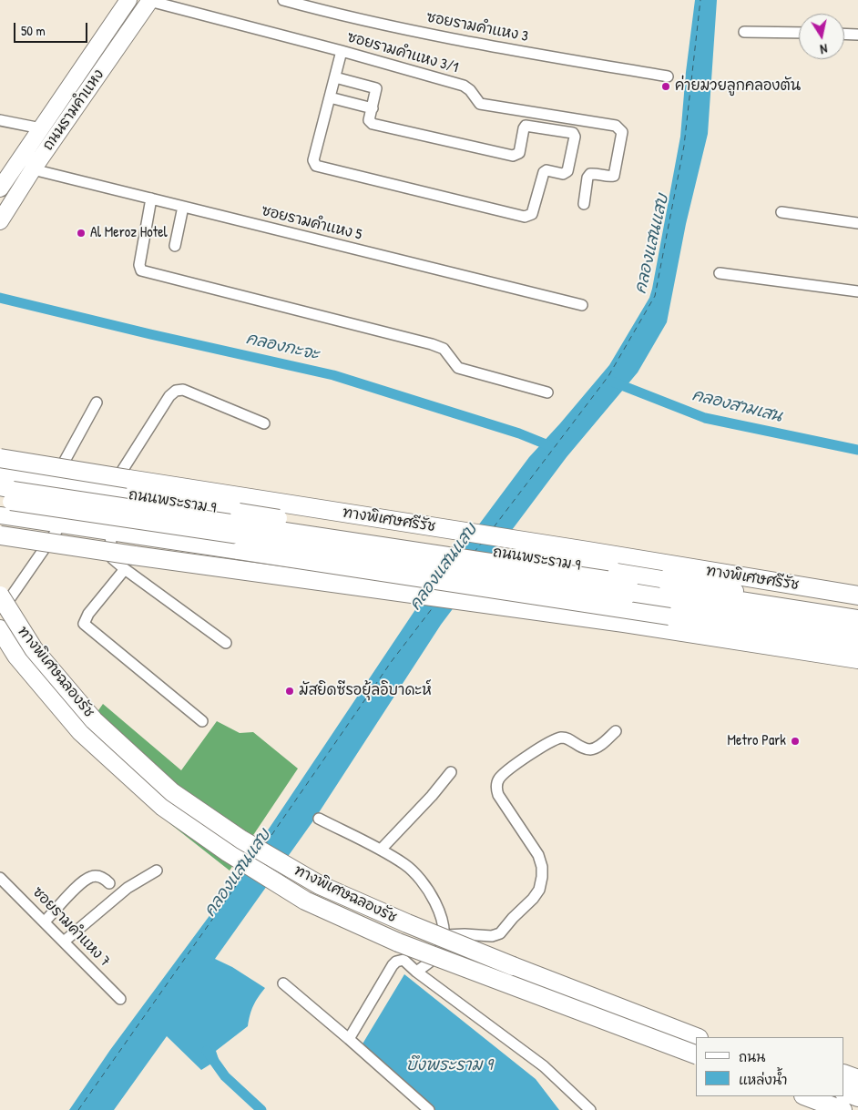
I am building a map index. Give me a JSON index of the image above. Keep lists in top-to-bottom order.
{
  "streets": {
    "highway": ["ทางพิเศษศรีรัช", "ทางพิเศษฉลองรัช"],
    "main road": ["ถนนรามคำแหง", "ถนนพระราม 9"],
    "street": [
      "ซอยรามคำแหง 3",
      "ซอยรามคำแหง 3/1",
      "ซอยรามคำแหง 5",
      "ซอยรามคำแหง 7"
    ]
  },
  "crossings": [
    ["ซอยรามคำแหง 3/1", "ถนนรามคำแหง"],
    ["ถนนรามคำแหง", "ซอยรามคำแหง 5"],
    ["ถนนพระราม 9", "ทางพิเศษศรีรัช"]
  ],
  "water": [
    "คลองแสนแสบ",
    "คลองกะจะ",
    "คลองสามเสน",
    "บึงพระราม 9"
  ],
  "places": [
    "ค่ายมวยลูกคลองตัน",
    "Al Meroz Hotel",
    "มัสยิดซีรอยุ้ลอิบาดะห์",
    "Metro Park"
  ],
  "legend": ["ถนน", "แหล่งน้ำ"],
  "scale_bar": "50 m",
  "north": "bottom"
}
